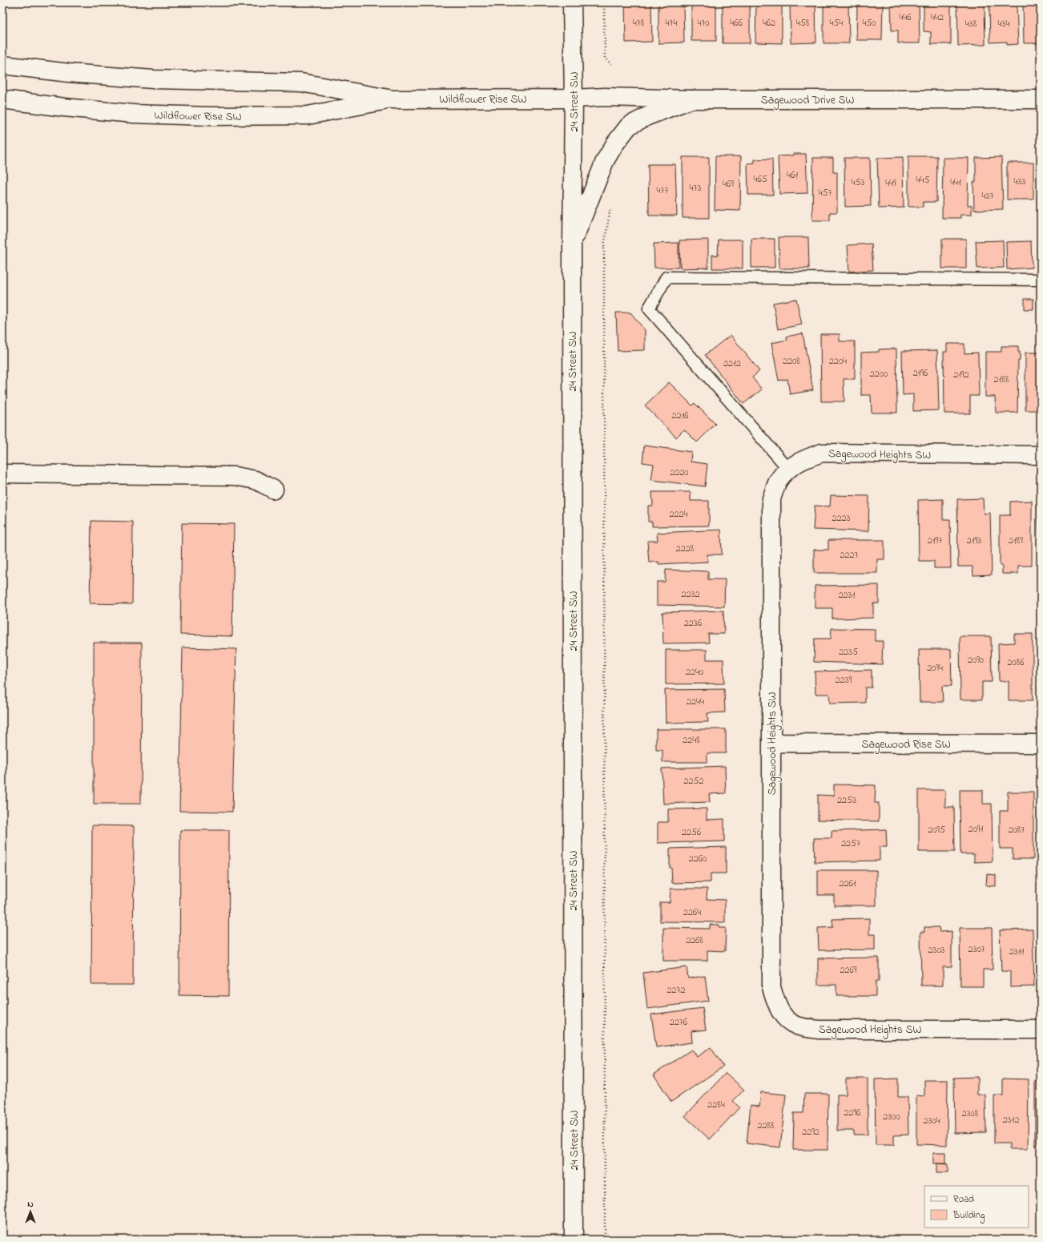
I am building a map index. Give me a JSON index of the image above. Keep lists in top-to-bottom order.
{
  "streets": {
    "street": [
      "Wildflower Rise SW",
      "Sagewood Drive SW",
      "24 Street SW",
      "Sagewood Heights SW",
      "Sagewood Rise SW"
    ]
  },
  "crossings": [
    ["Wildflower Rise SW", "Sagewood Drive SW"],
    ["Wildflower Rise SW", "24 Street SW"],
    ["Sagewood Drive SW", "24 Street SW"],
    ["Sagewood Heights SW", "Sagewood Rise SW"]
  ],
  "house_numbers": [
    "446",
    "442",
    "478",
    "474",
    "470",
    "466",
    "462",
    "458",
    "454",
    "450",
    "438",
    "434",
    "461",
    "465",
    "445",
    "433",
    "453",
    "441",
    "449",
    "469",
    "473",
    "477",
    "457",
    "437",
    "2208",
    "2204",
    "2212",
    "2196",
    "2200",
    "2192",
    "2188",
    "2216",
    "2220",
    "2224",
    "2223",
    "2197",
    "2193",
    "2189",
    "2228",
    "2227",
    "2232",
    "2231",
    "2236",
    "2235",
    "2090",
    "2086",
    "2094",
    "2240",
    "2239",
    "2244",
    "2248",
    "2252",
    "2253",
    "2091",
    "2095",
    "2087",
    "2256",
    "2257",
    "2260",
    "2261",
    "2264",
    "2268",
    "2307",
    "2303",
    "2311",
    "2269",
    "2272",
    "2276",
    "2284",
    "2296",
    "2308",
    "2300",
    "2312",
    "2304",
    "2288",
    "2292"
  ],
  "legend": ["Road", "Building"],
  "north": "top"
}
